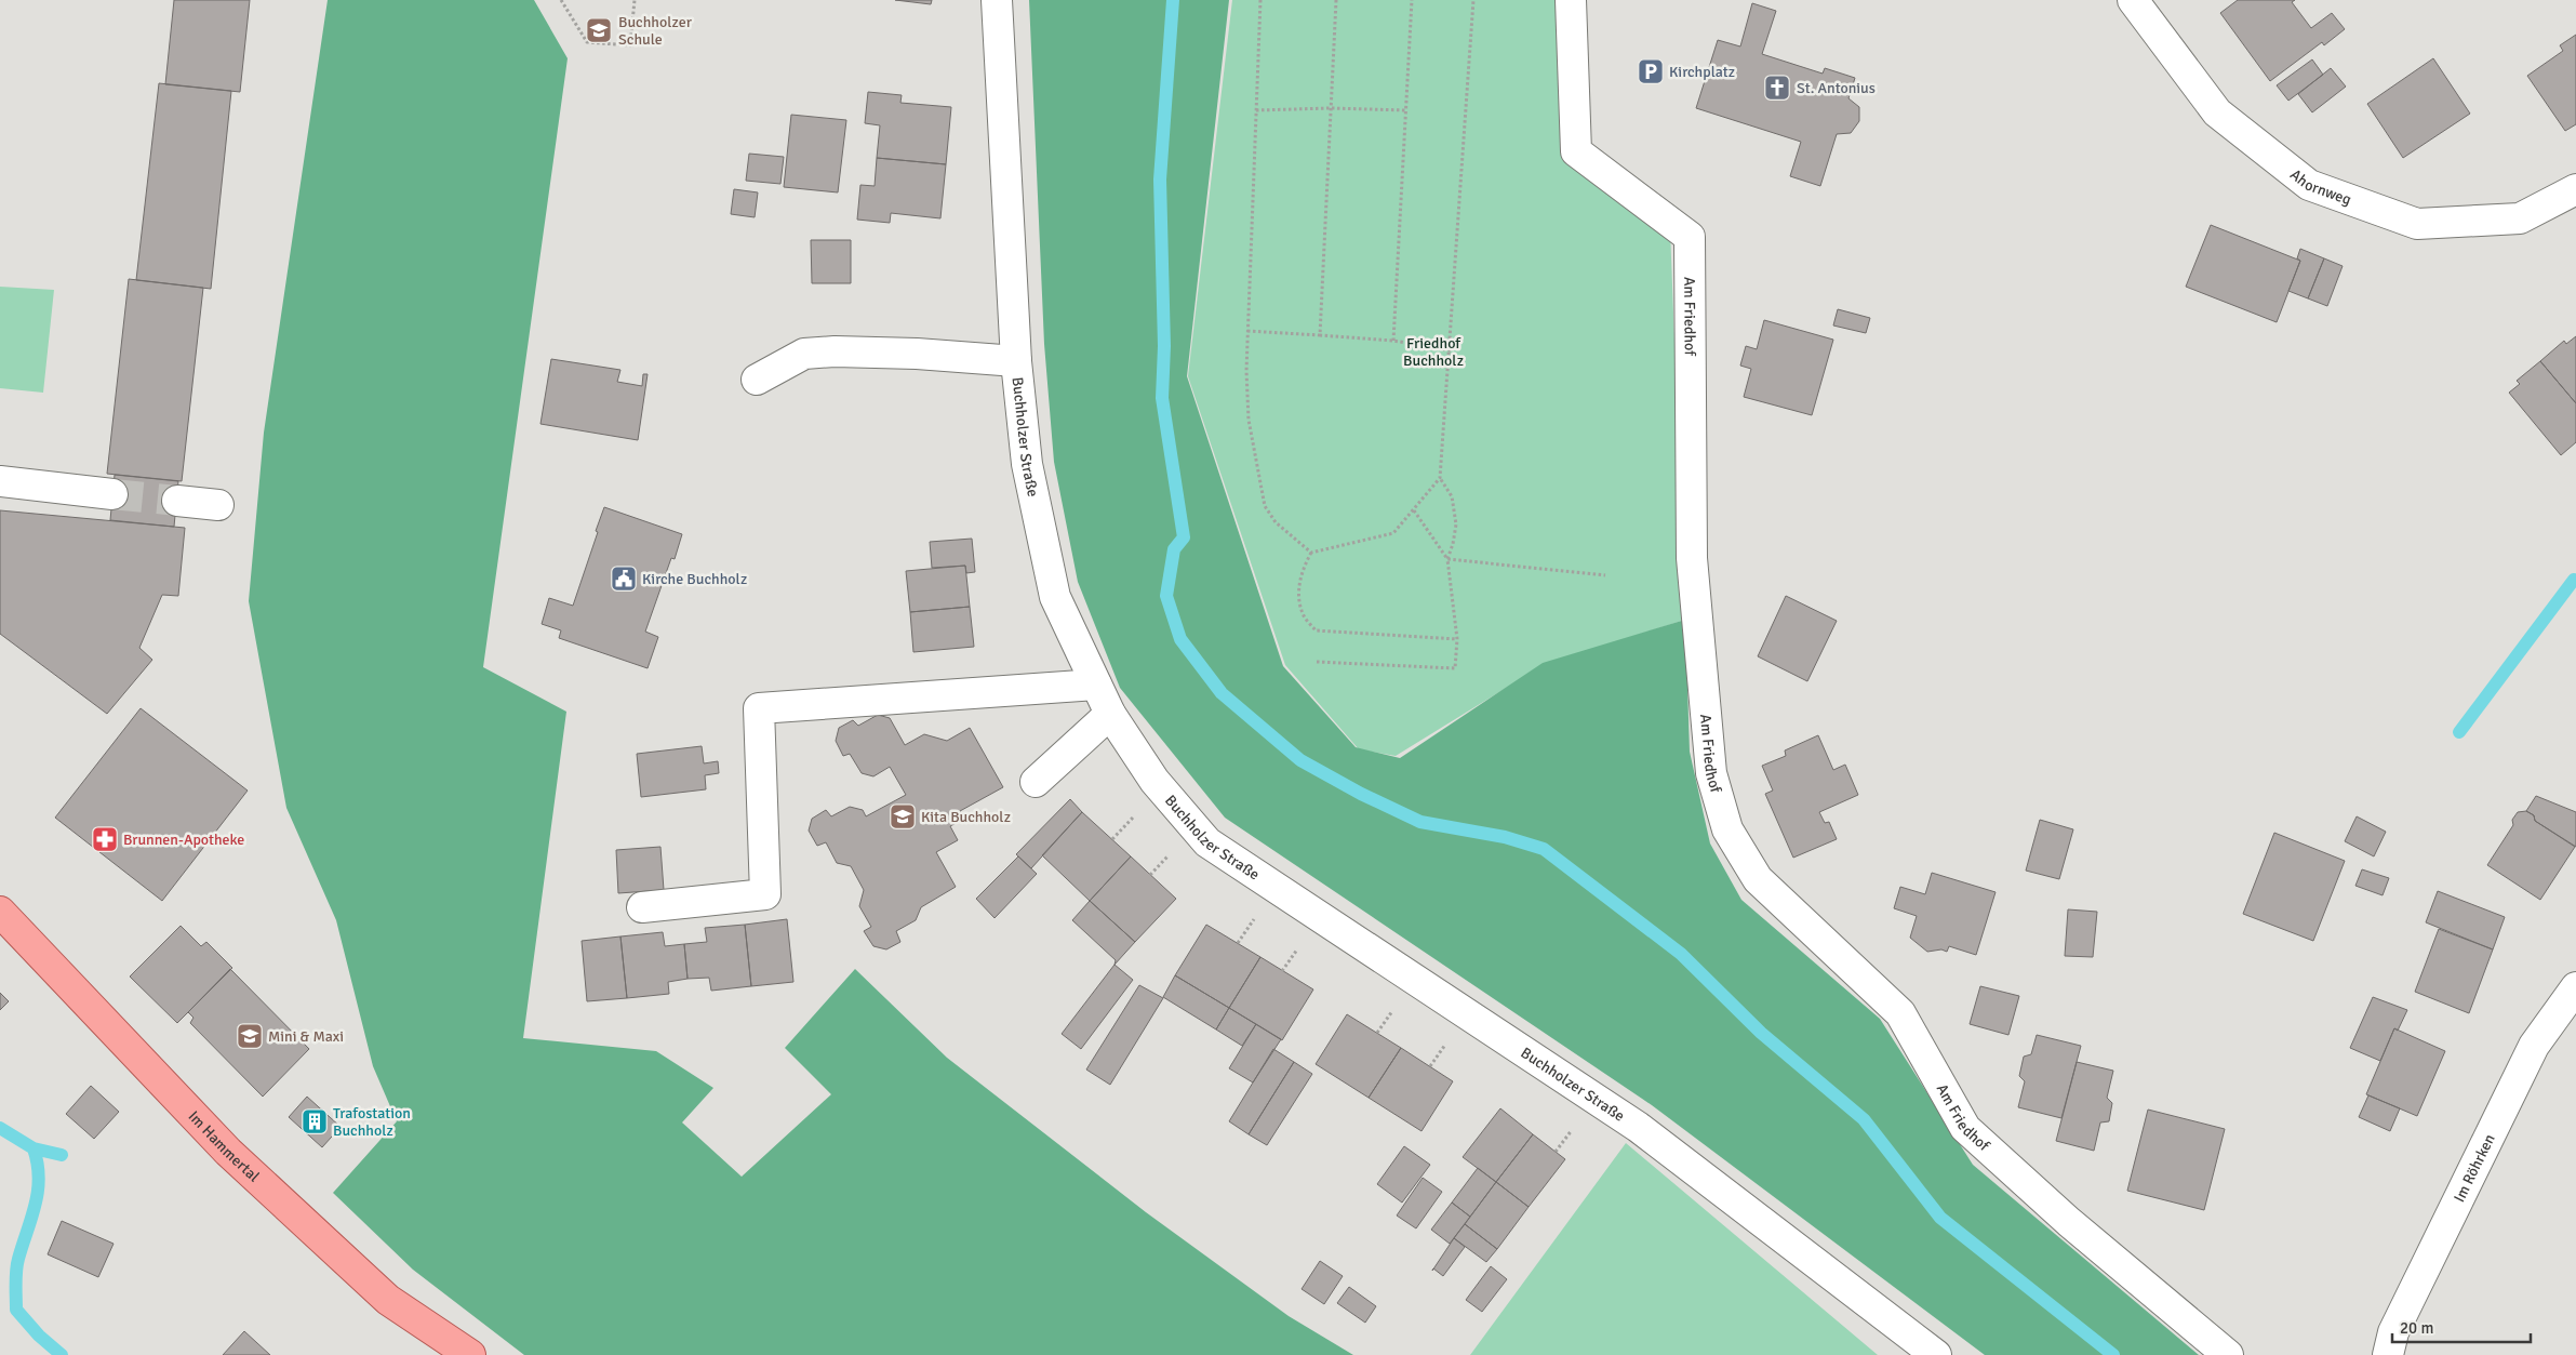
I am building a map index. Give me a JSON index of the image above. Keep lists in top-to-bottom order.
{
  "streets": {
    "main road": ["Im Hammertal"],
    "street": [
      "Ahornweg",
      "Am Friedhof",
      "Buchholzer Straße",
      "Im Röhrken"
    ]
  },
  "parks": ["Friedhof Buchholz"],
  "places": {
    "school or university": ["Buchholzer Schule", "Kita Buchholz", "Mini & Maxi"],
    "parking": ["Kirchplatz"],
    "church": ["St. Antonius"],
    "public building": ["Kirche Buchholz"],
    "pharmacy": ["Brunnen-Apotheke"],
    "building": ["Trafostation Buchholz"]
  },
  "scale_bar": "20 m"
}
